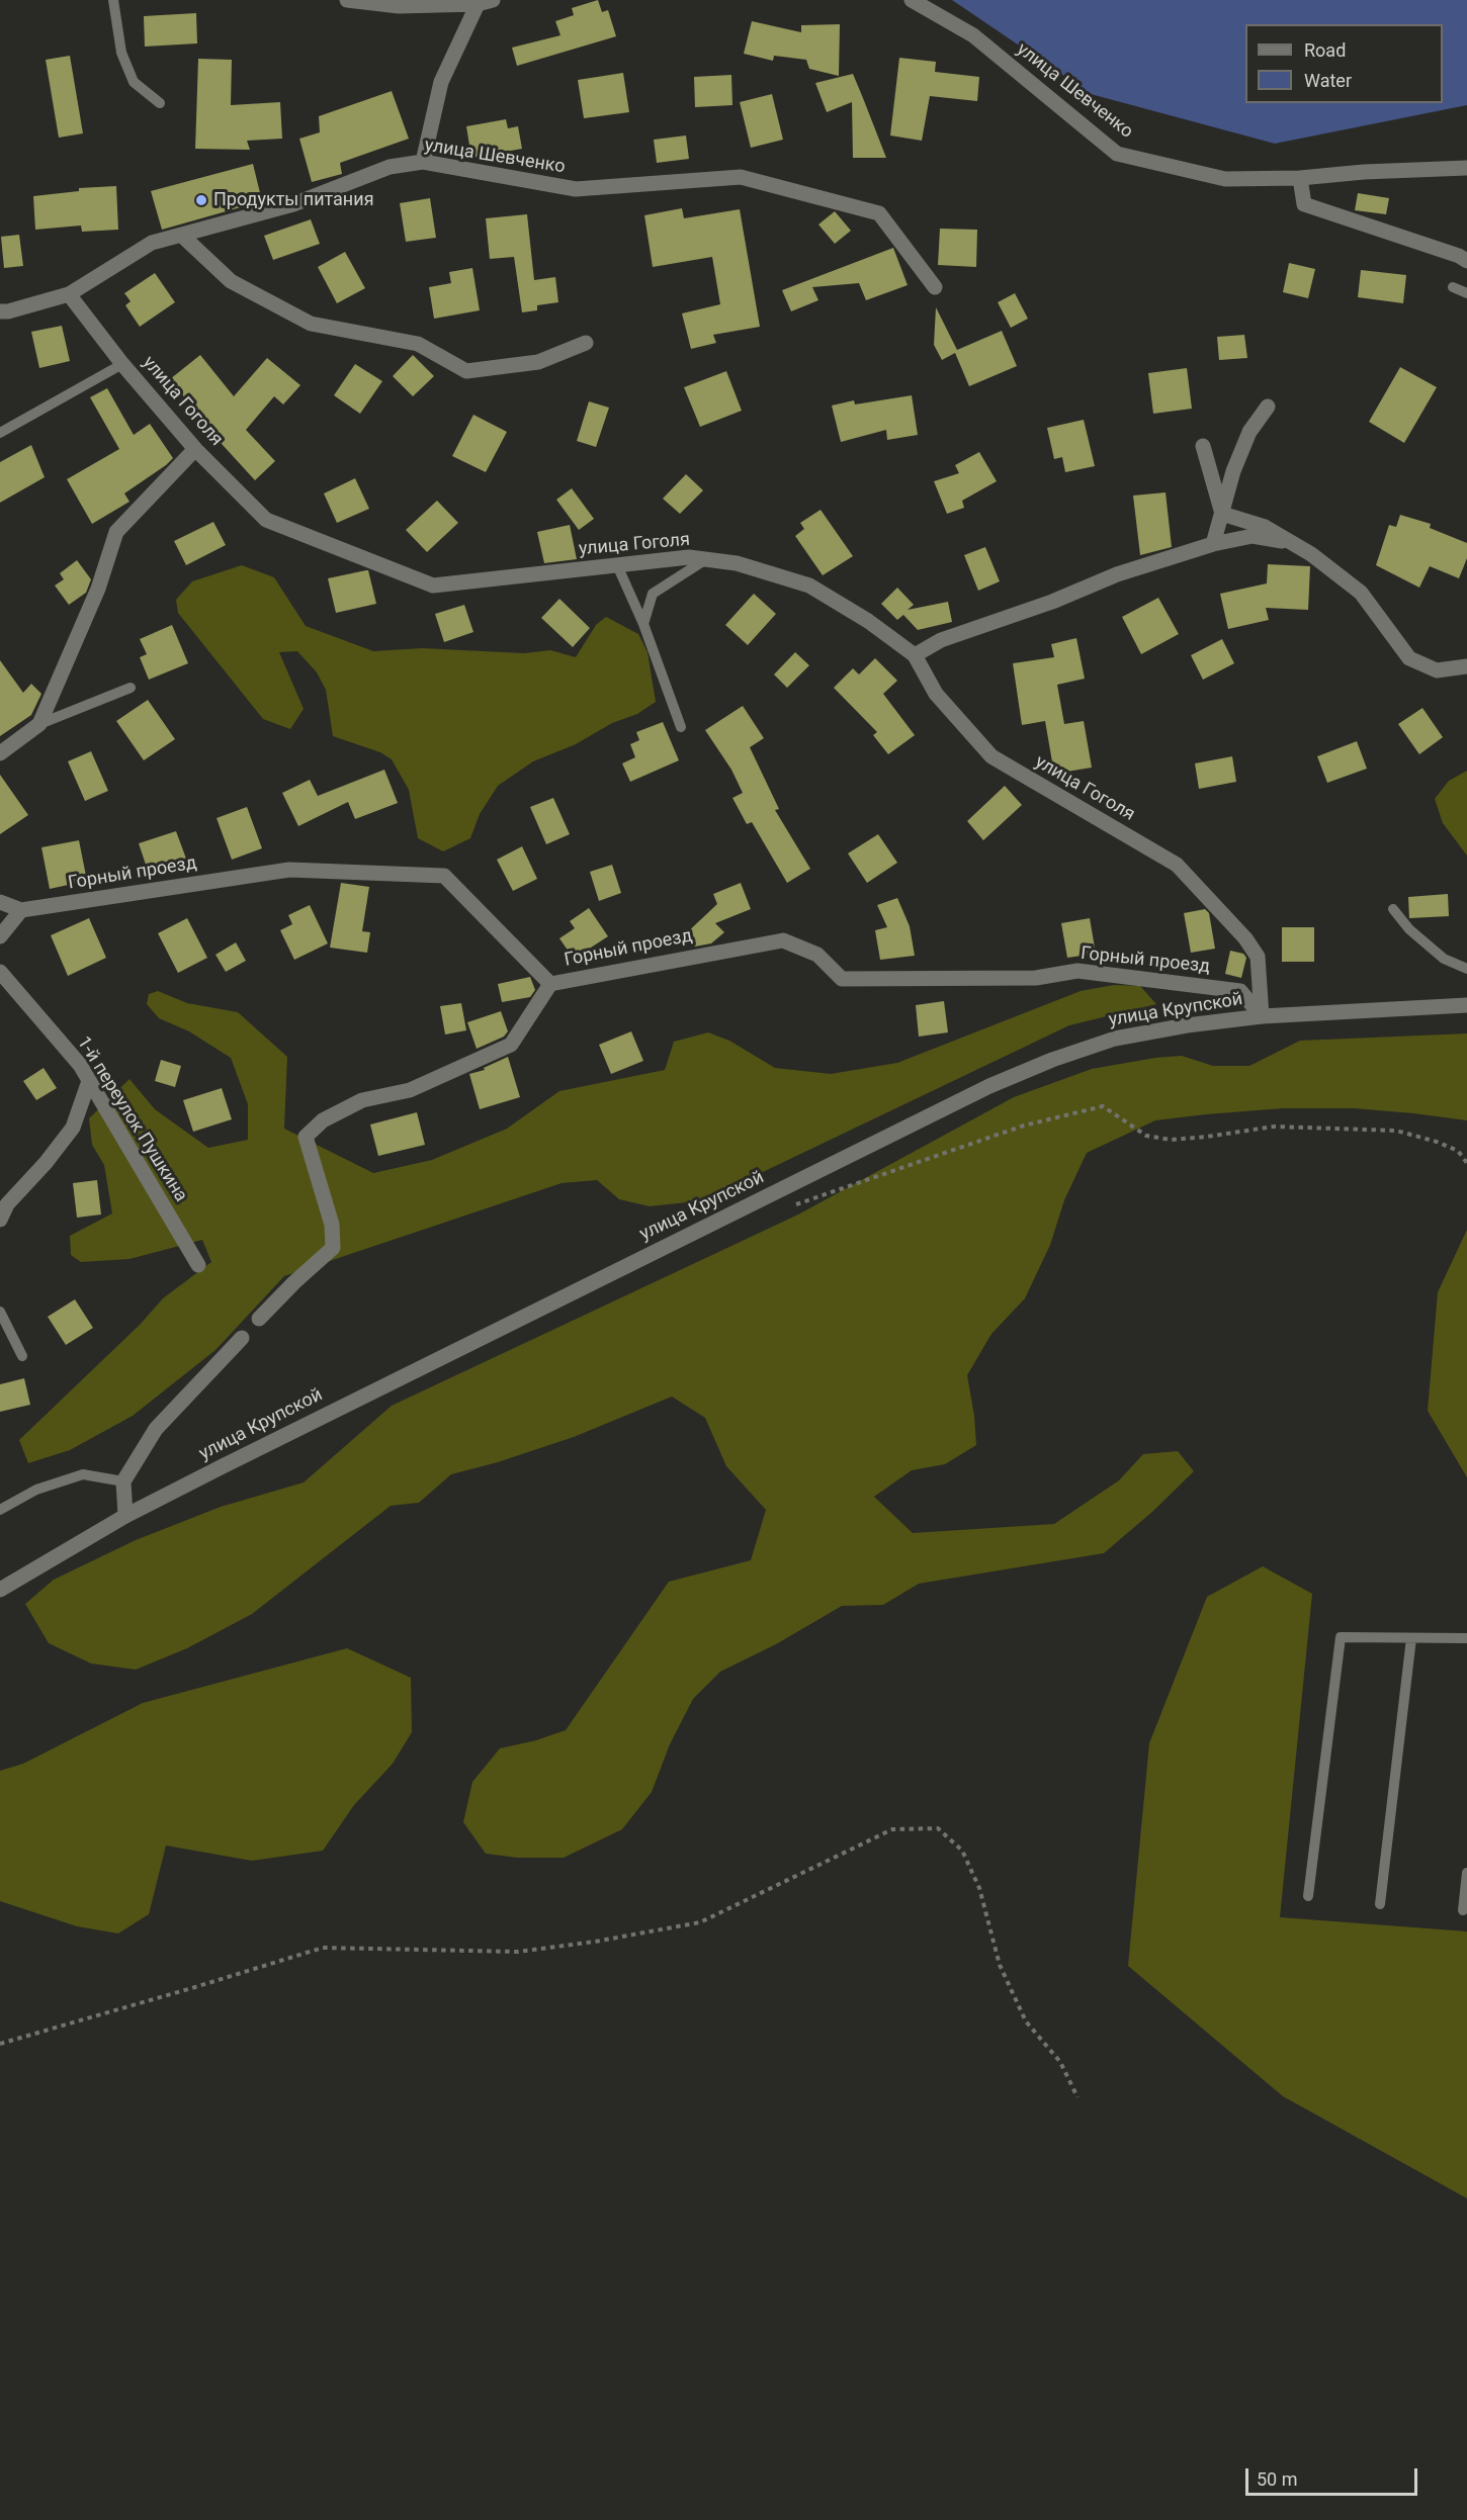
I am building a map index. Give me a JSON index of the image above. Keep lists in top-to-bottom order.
{
  "streets": {
    "street": [
      "улица Шевченко",
      "улица Гоголя",
      "Горный проезд",
      "улица Крупской",
      "1-й переулок Пушкина"
    ]
  },
  "crossings": [
    ["улица Шевченко", "улица Гоголя"],
    ["улица Гоголя", "Горный проезд"],
    ["улица Гоголя", "улица Крупской"],
    ["Горный проезд", "улица Крупской"]
  ],
  "places": ["Продукты питания"],
  "legend": ["Road", "Water"],
  "scale_bar": "50 m"
}
